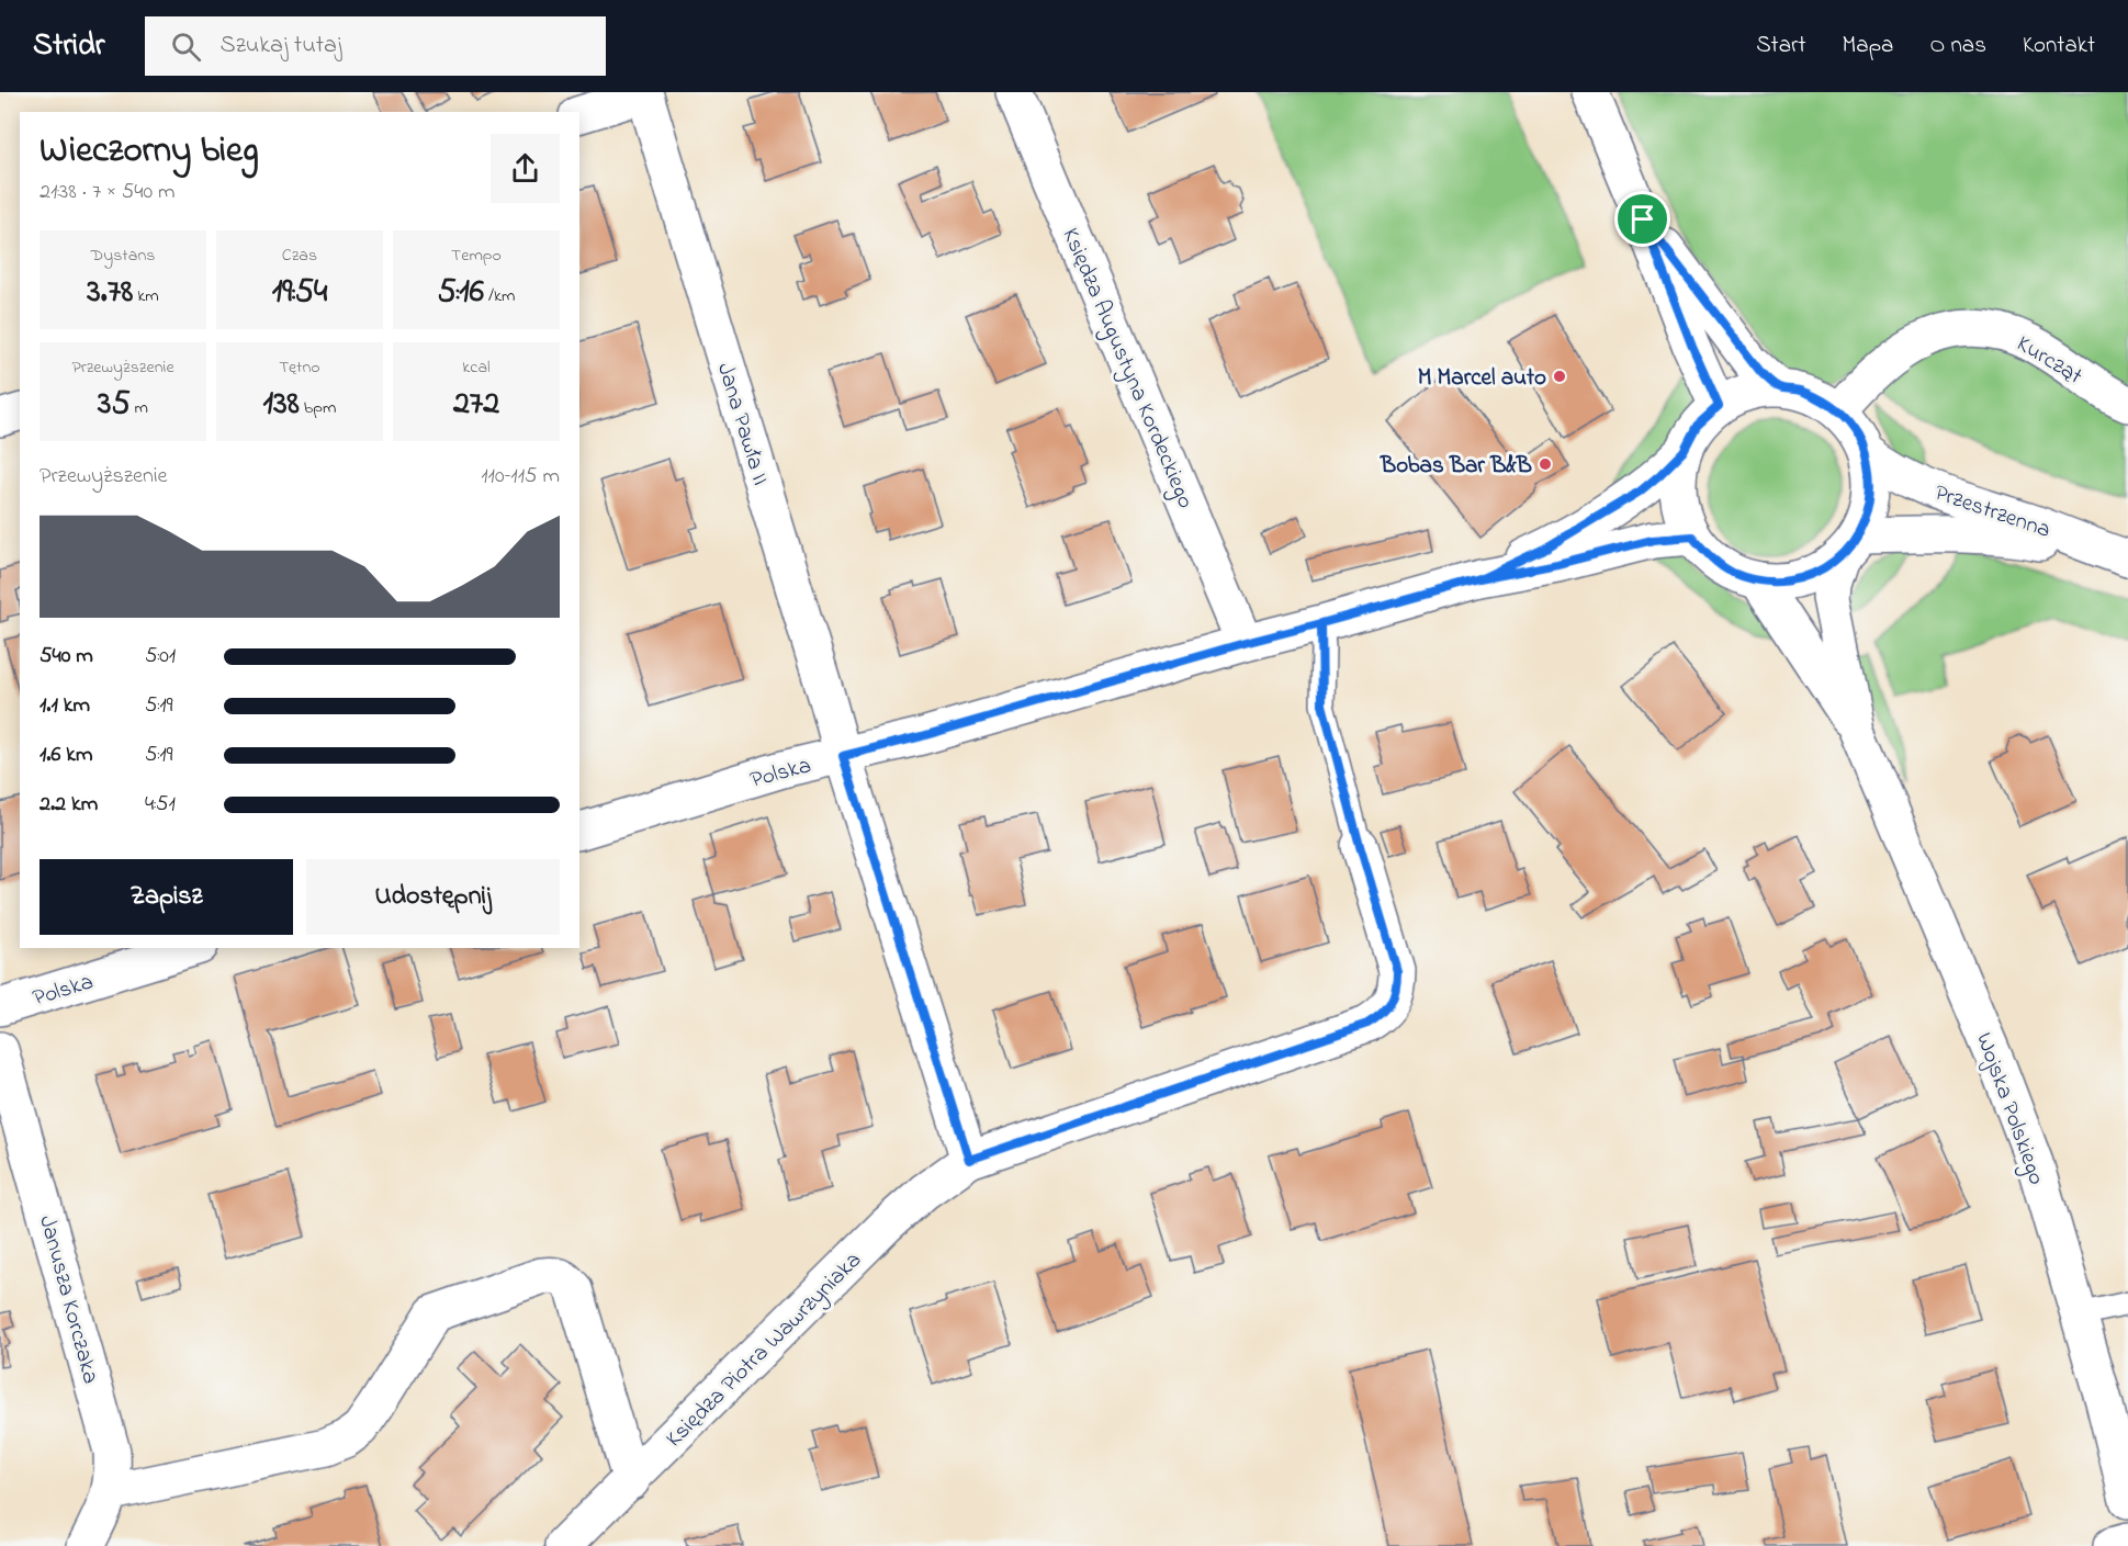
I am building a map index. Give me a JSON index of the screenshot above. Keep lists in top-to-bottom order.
{
  "streets": {
    "street": [
      "Kurcząt",
      "Księdza Augustyna Kordeckiego",
      "Jana Pawła II",
      "Przestrzenna",
      "Polska",
      "Wojska Polskiego",
      "Janusza Korczaka",
      "Księdza Piotra Wawrzyniaka"
    ]
  },
  "crossings": [
    ["Kurcząt", "Przestrzenna"],
    ["Kurcząt", "Polska"],
    ["Kurcząt", "Wojska Polskiego"],
    ["Księdza Augustyna Kordeckiego", "Polska"],
    ["Jana Pawła II", "Polska"],
    ["Przestrzenna", "Polska"],
    ["Przestrzenna", "Wojska Polskiego"],
    ["Polska", "Wojska Polskiego"]
  ],
  "places": ["M Marcel auto", "Bobas Bar B&B"],
  "page": {
    "header": "Stridr",
    "search": "Szukaj tutaj",
    "nav": [
      "Start",
      "Mapa",
      "O nas",
      "Kontakt"
    ],
    "heading": ["Wieczorny bieg", "21:38 · 7 × 540 m"],
    "stats": [
      ["Dystans", "3.78 km"],
      ["Czas", "19:54"],
      ["Tempo", "5:16 /km"],
      ["Przewyższenie", "35 m"],
      ["Tętno", "138 bpm"],
      ["kcal", "272"]
    ],
    "chart": ["Przewyższenie", "110–115 m"],
    "list": [
      {
        "name": "540 m",
        "note": "5:01"
      },
      {
        "name": "1.1 km",
        "note": "5:19"
      },
      {
        "name": "1.6 km",
        "note": "5:19"
      },
      {
        "name": "2.2 km",
        "note": "4:51"
      }
    ],
    "buttons": ["Zapisz", "Udostępnij"]
  }
}
